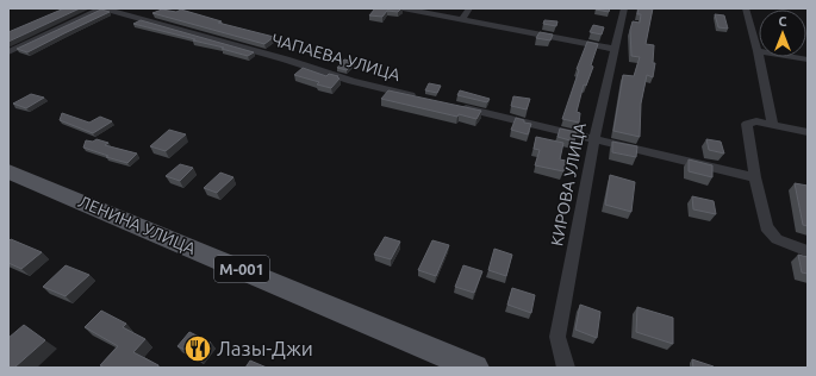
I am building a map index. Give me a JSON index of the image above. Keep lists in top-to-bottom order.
{
  "streets": {
    "main road": ["ЛЕНИНА УЛИЦА", "М-001"],
    "street": ["ЧАПАЕВА УЛИЦА", "КИРОВА УЛИЦА"]
  },
  "places": {
    "restaurant": ["Лазы-Джи"]
  },
  "north": "top"
}
